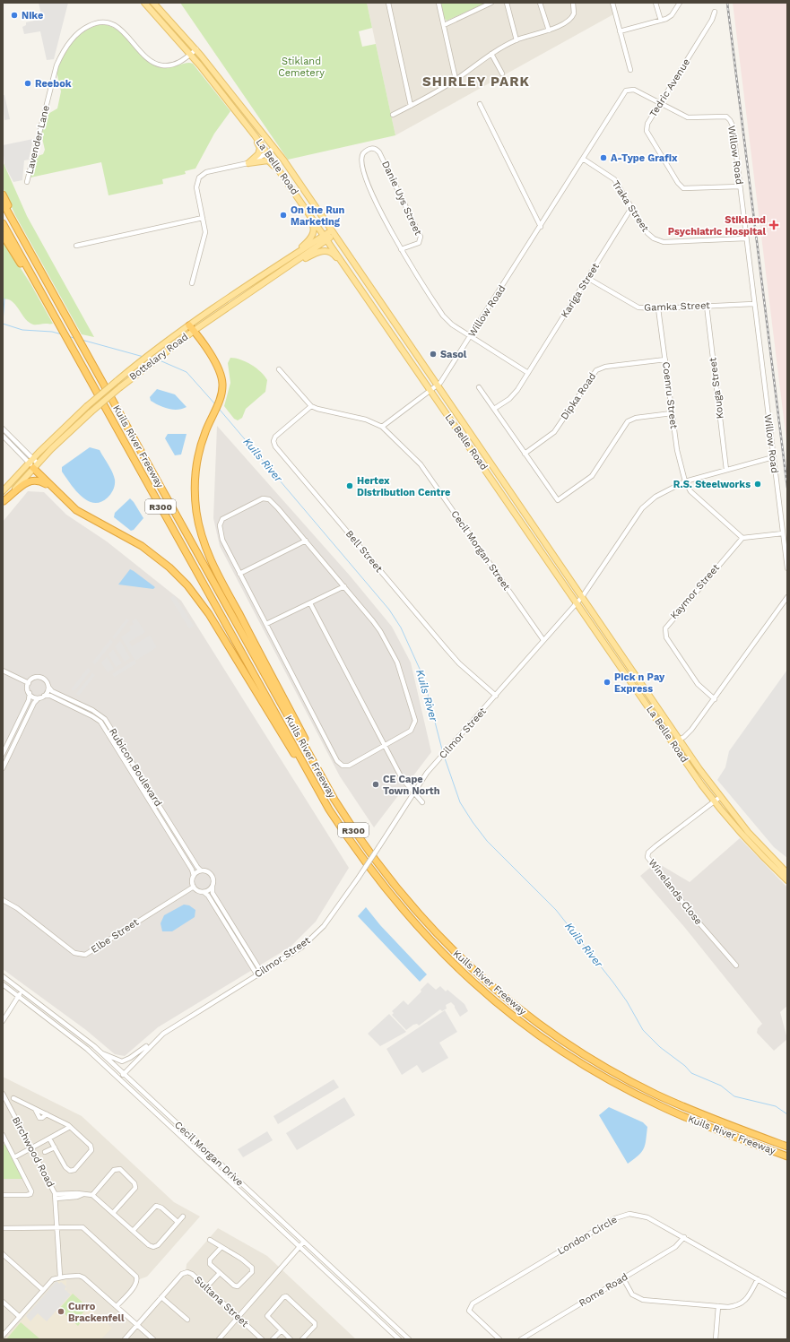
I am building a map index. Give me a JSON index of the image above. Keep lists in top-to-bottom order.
{
  "streets": {
    "highway": ["Kuils River Freeway", "R300"],
    "main road": ["La Belle Road", "Bottelary Road"],
    "street": [
      "Tedric Avenue",
      "Lavender Lane",
      "Willow Road",
      "Danie Uys Street",
      "Traka Street",
      "Kariga Street",
      "Gamka Street",
      "Kouga Street",
      "Coenru Street",
      "Dipka Road",
      "Cecil Morgan Street",
      "Bell Street",
      "Kaymor Street",
      "Cilmor Street",
      "Rubicon Boulevard",
      "Winelands Close",
      "Elbe Street",
      "Birchwood Road",
      "Cecil Morgan Drive",
      "London Circle",
      "Rome Road",
      "Sultana Street"
    ]
  },
  "crossings": [
    ["Tedric Avenue", "Willow Road"],
    ["Lavender Lane", "La Belle Road"],
    ["Willow Road", "La Belle Road"],
    ["Willow Road", "Danie Uys Street"],
    ["Willow Road", "Traka Street"],
    ["Willow Road", "Gamka Street"],
    ["Willow Road", "Cecil Morgan Street"],
    ["Willow Road", "Cilmor Street"],
    ["La Belle Road", "Bottelary Road"],
    ["La Belle Road", "Cilmor Street"],
    ["La Belle Road", "Winelands Close"],
    ["Traka Street", "Kariga Street"],
    ["Kariga Street", "Gamka Street"],
    ["Gamka Street", "Kouga Street"],
    ["Gamka Street", "Coenru Street"],
    ["Kouga Street", "Cilmor Street"],
    ["Coenru Street", "Dipka Road"],
    ["Coenru Street", "Cilmor Street"],
    ["Cecil Morgan Street", "Bell Street"],
    ["Cecil Morgan Street", "Cilmor Street"],
    ["Bell Street", "Cilmor Street"],
    ["Cilmor Street", "Cecil Morgan Drive"],
    ["Rubicon Boulevard", "Elbe Street"],
    ["London Circle", "Rome Road"]
  ],
  "districts": ["SHIRLEY PARK"],
  "water": ["Kuils River"],
  "parks": ["Stikland Cemetery"],
  "places": {
    "other": [
      "Nike",
      "Reebok",
      "A-Type Grafix",
      "On the Run Marketing",
      "Sasol",
      "R.S. Steelworks",
      "Hertex Distribution Centre",
      "Pick n Pay Express",
      "CE Cape Town North",
      "Curro Brackenfell"
    ],
    "health": ["Stikland Psychiatric Hospital"]
  }
}
